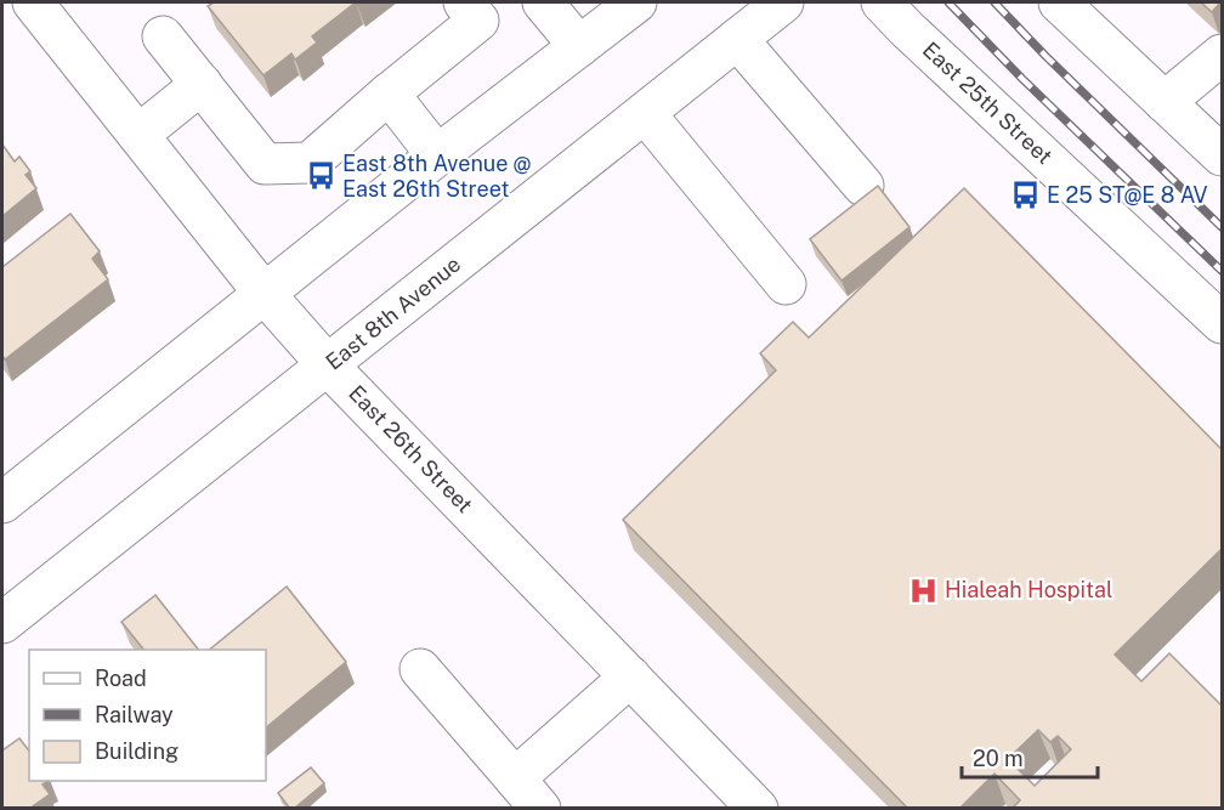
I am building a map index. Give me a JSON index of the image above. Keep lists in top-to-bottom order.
{
  "streets": {
    "main road": ["East 25th Street", "East 8th Avenue", "East 26th Street"]
  },
  "crossings": [
    ["East 8th Avenue", "East 26th Street"]
  ],
  "places": {
    "bus stop": ["East 8th Avenue @ East 26th Street", "E 25 ST@E 8 AV"],
    "hospital": ["Hialeah Hospital"]
  },
  "legend": ["Road", "Railway", "Building"],
  "scale_bar": "20 m"
}
